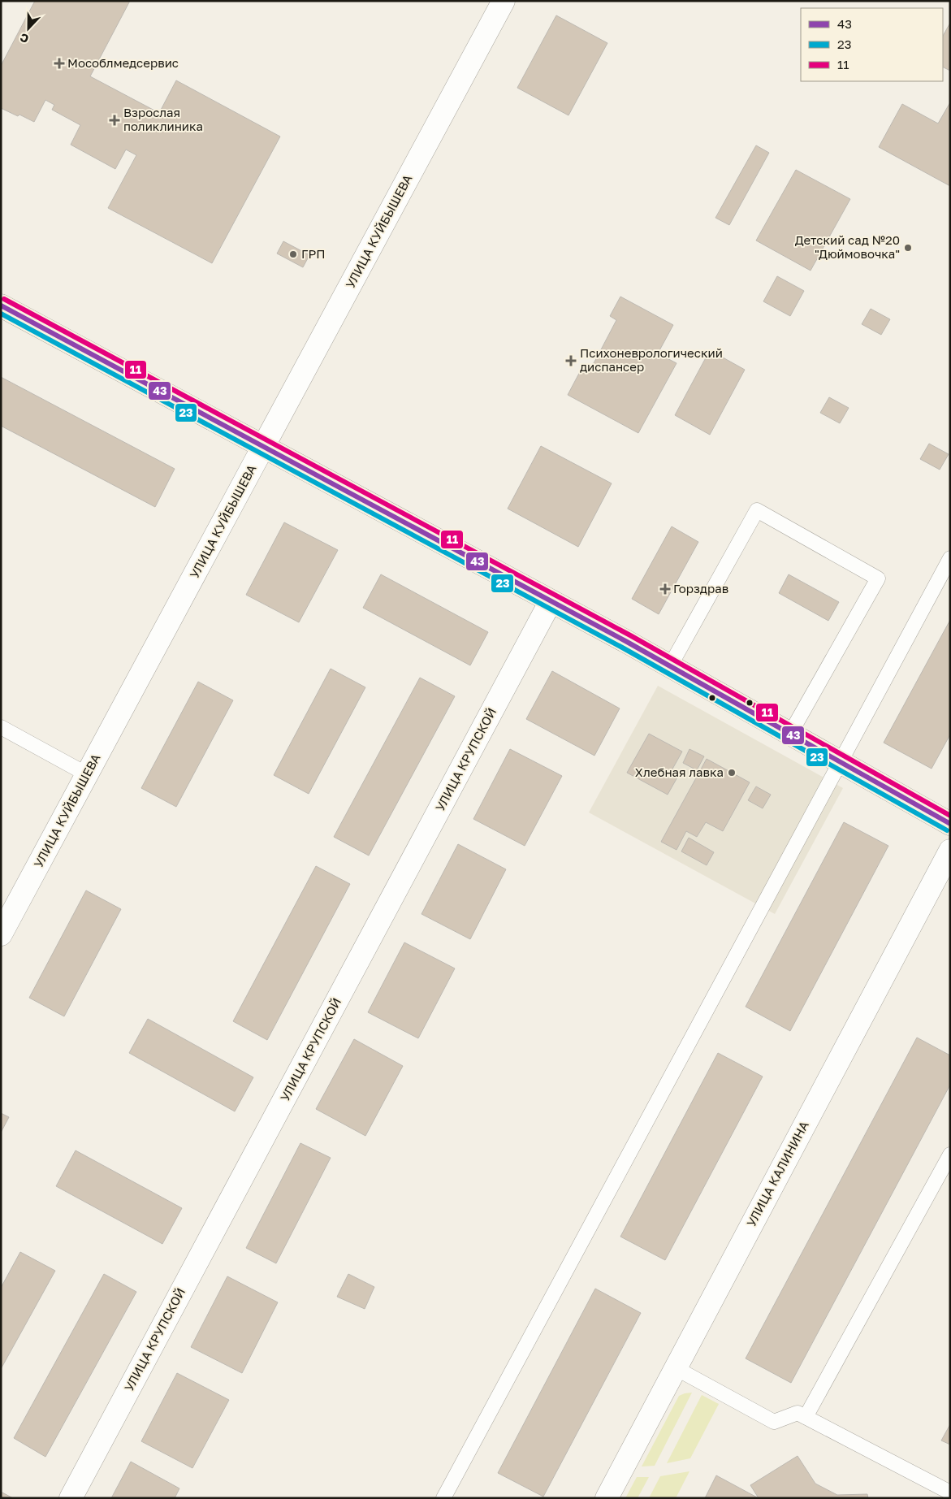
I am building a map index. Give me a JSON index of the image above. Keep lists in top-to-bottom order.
{
  "streets": {
    "street": ["УЛИЦА КУЙБЫШЕВА", "УЛИЦА КРУПСКОЙ", "УЛИЦА КАЛИНИНА"]
  },
  "places": {
    "health": [
      "Мособлмедсервис",
      "Взрослая поликлиника",
      "Психоневрологический диспансер",
      "Горздрав"
    ],
    "other": ["Детский сад №20 \"Дюймовочка\"", "ГРП", "Хлебная лавка"]
  },
  "lines": ["transit line 11", "transit line 43", "transit line 23"],
  "legend": ["43", "23", "11"],
  "north": "bottom"
}
